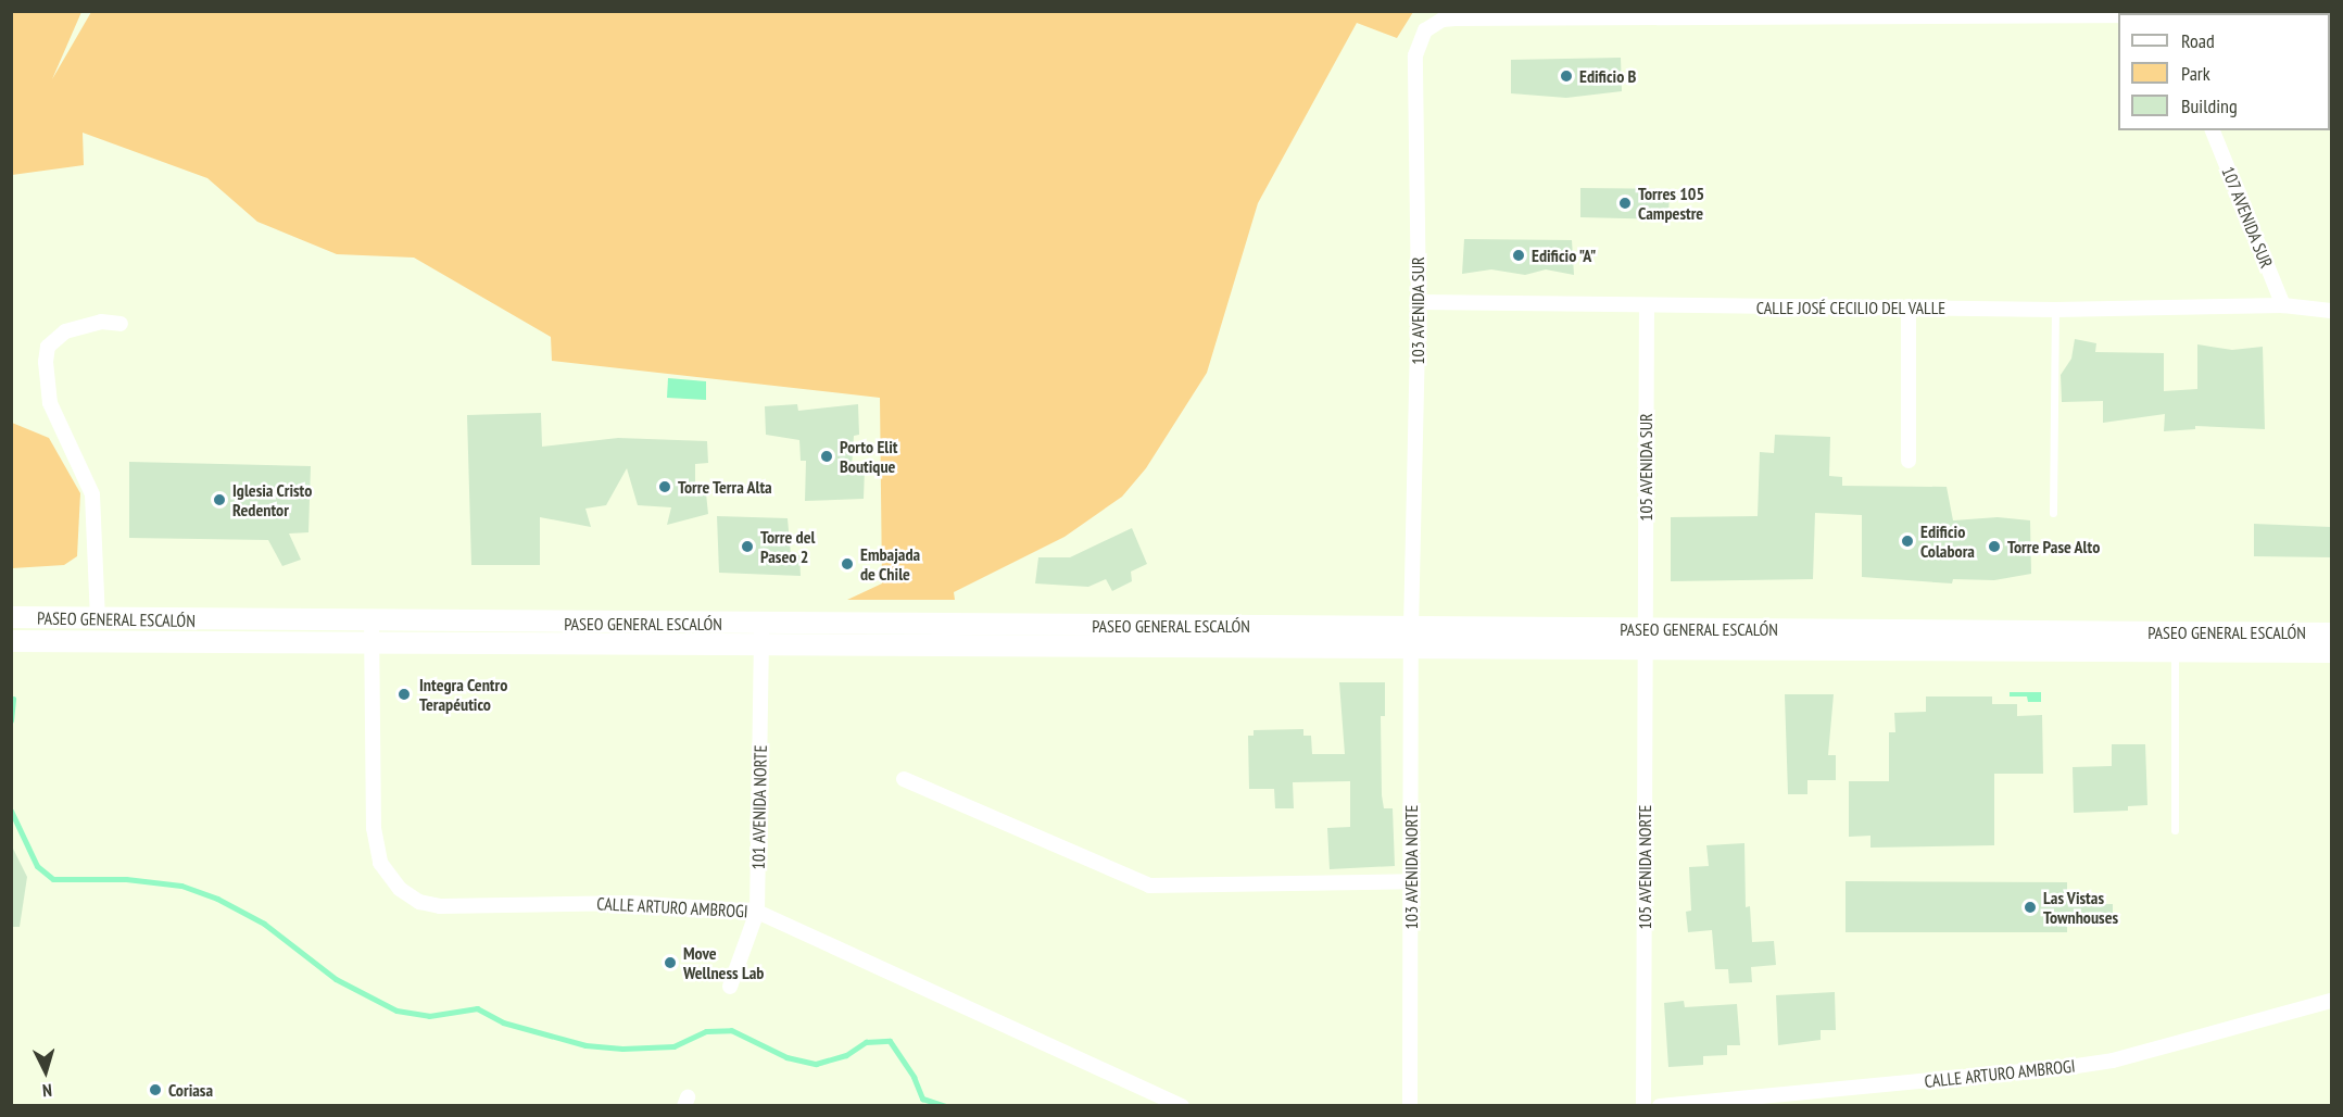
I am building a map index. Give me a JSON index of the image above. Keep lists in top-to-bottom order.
{
  "streets": {
    "street": [
      "107 AVENIDA SUR",
      "CALLE JOSÉ CECILIO DEL VALLE",
      "103 AVENIDA SUR",
      "105 AVENIDA SUR",
      "PASEO GENERAL ESCALÓN",
      "101 AVENIDA NORTE",
      "103 AVENIDA NORTE",
      "105 AVENIDA NORTE",
      "CALLE ARTURO AMBROGI"
    ]
  },
  "crossings": [
    ["107 AVENIDA SUR", "CALLE JOSÉ CECILIO DEL VALLE"],
    ["CALLE JOSÉ CECILIO DEL VALLE", "103 AVENIDA SUR"],
    ["CALLE JOSÉ CECILIO DEL VALLE", "105 AVENIDA SUR"],
    ["103 AVENIDA SUR", "PASEO GENERAL ESCALÓN"],
    ["103 AVENIDA SUR", "103 AVENIDA NORTE"],
    ["105 AVENIDA SUR", "PASEO GENERAL ESCALÓN"],
    ["105 AVENIDA SUR", "105 AVENIDA NORTE"],
    ["PASEO GENERAL ESCALÓN", "101 AVENIDA NORTE"],
    ["PASEO GENERAL ESCALÓN", "103 AVENIDA NORTE"],
    ["PASEO GENERAL ESCALÓN", "105 AVENIDA NORTE"],
    ["PASEO GENERAL ESCALÓN", "CALLE ARTURO AMBROGI"],
    ["101 AVENIDA NORTE", "CALLE ARTURO AMBROGI"]
  ],
  "places": [
    "Edificio B",
    "Torres 105 Campestre",
    "Edificio \"A\"",
    "Porto Elit Boutique",
    "Torre Terra Alta",
    "Iglesia Cristo Redentor",
    "Edificio Colabora",
    "Torre del Paseo 2",
    "Torre Pase Alto",
    "Embajada de Chile",
    "Integra Centro Terapéutico",
    "Las Vistas Townhouses",
    "Move Wellness Lab",
    "Coriasa"
  ],
  "legend": ["Road", "Park", "Building"],
  "north": "bottom"
}
